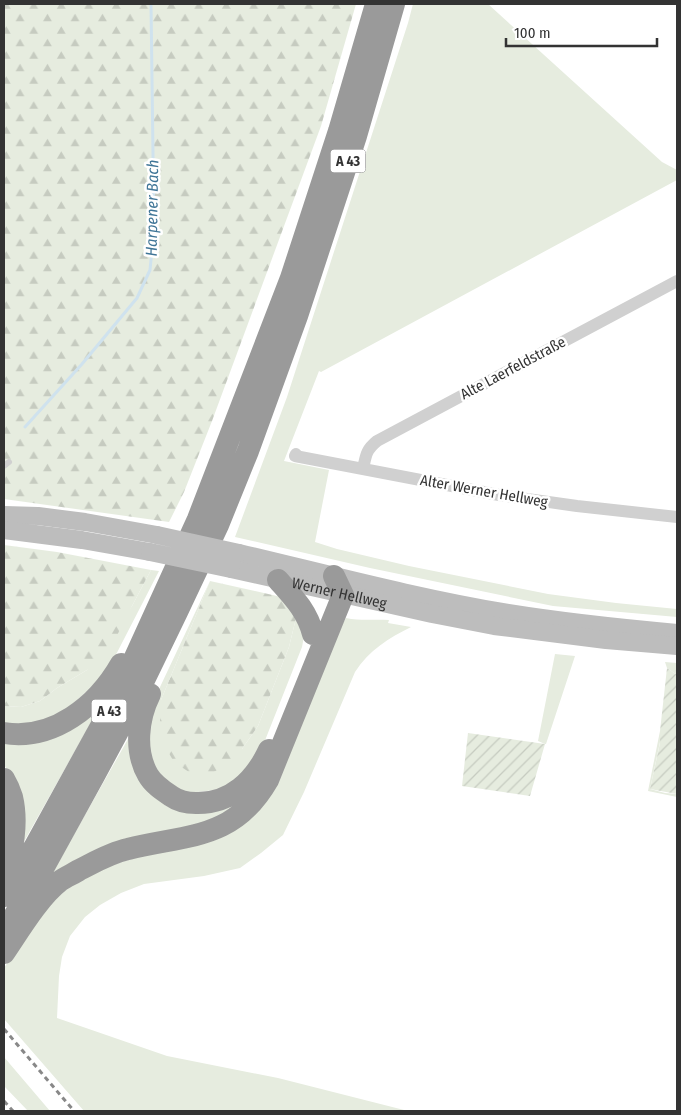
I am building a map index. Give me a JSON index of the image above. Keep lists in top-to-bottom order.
{
  "streets": {
    "highway": ["A 43"],
    "main road": ["Werner Hellweg"],
    "street": ["Alte Laerfeldstraße", "Alter Werner Hellweg"]
  },
  "crossings": [
    ["Alte Laerfeldstraße", "Alter Werner Hellweg"]
  ],
  "water": ["Harpener Bach"],
  "scale_bar": "100 m"
}
